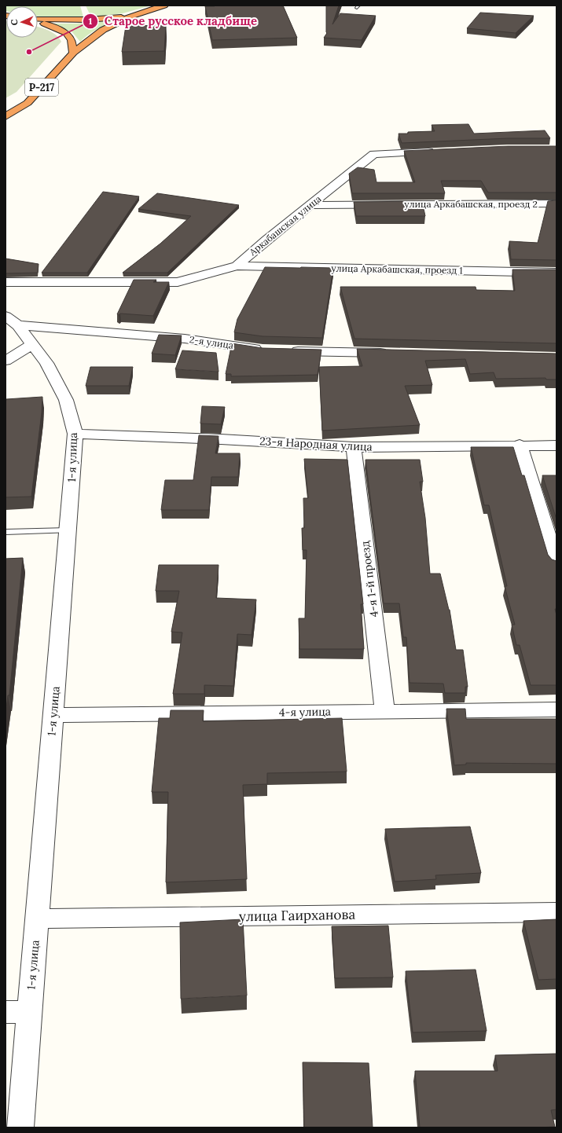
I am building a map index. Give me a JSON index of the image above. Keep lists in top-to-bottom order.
{
  "streets": {
    "highway": ["Р-217"],
    "street": [
      "улица Аркабашская, проезд 2",
      "Аркабашская улица",
      "улица Аркабашская, проезд 1",
      "2-я улица",
      "23-я Народная улица",
      "1-я улица",
      "4-я 1-й проезд",
      "4-я улица",
      "улица Гаирханова"
    ]
  },
  "crossings": [
    ["улица Аркабашская, проезд 2", "Аркабашская улица"],
    ["Аркабашская улица", "улица Аркабашская, проезд 1"],
    ["2-я улица", "1-я улица"],
    ["23-я Народная улица", "1-я улица"],
    ["23-я Народная улица", "4-я 1-й проезд"],
    ["1-я улица", "4-я улица"],
    ["1-я улица", "улица Гаирханова"],
    ["4-я 1-й проезд", "4-я улица"]
  ],
  "places": ["Старое русское кладбище"],
  "north": "left"
}
